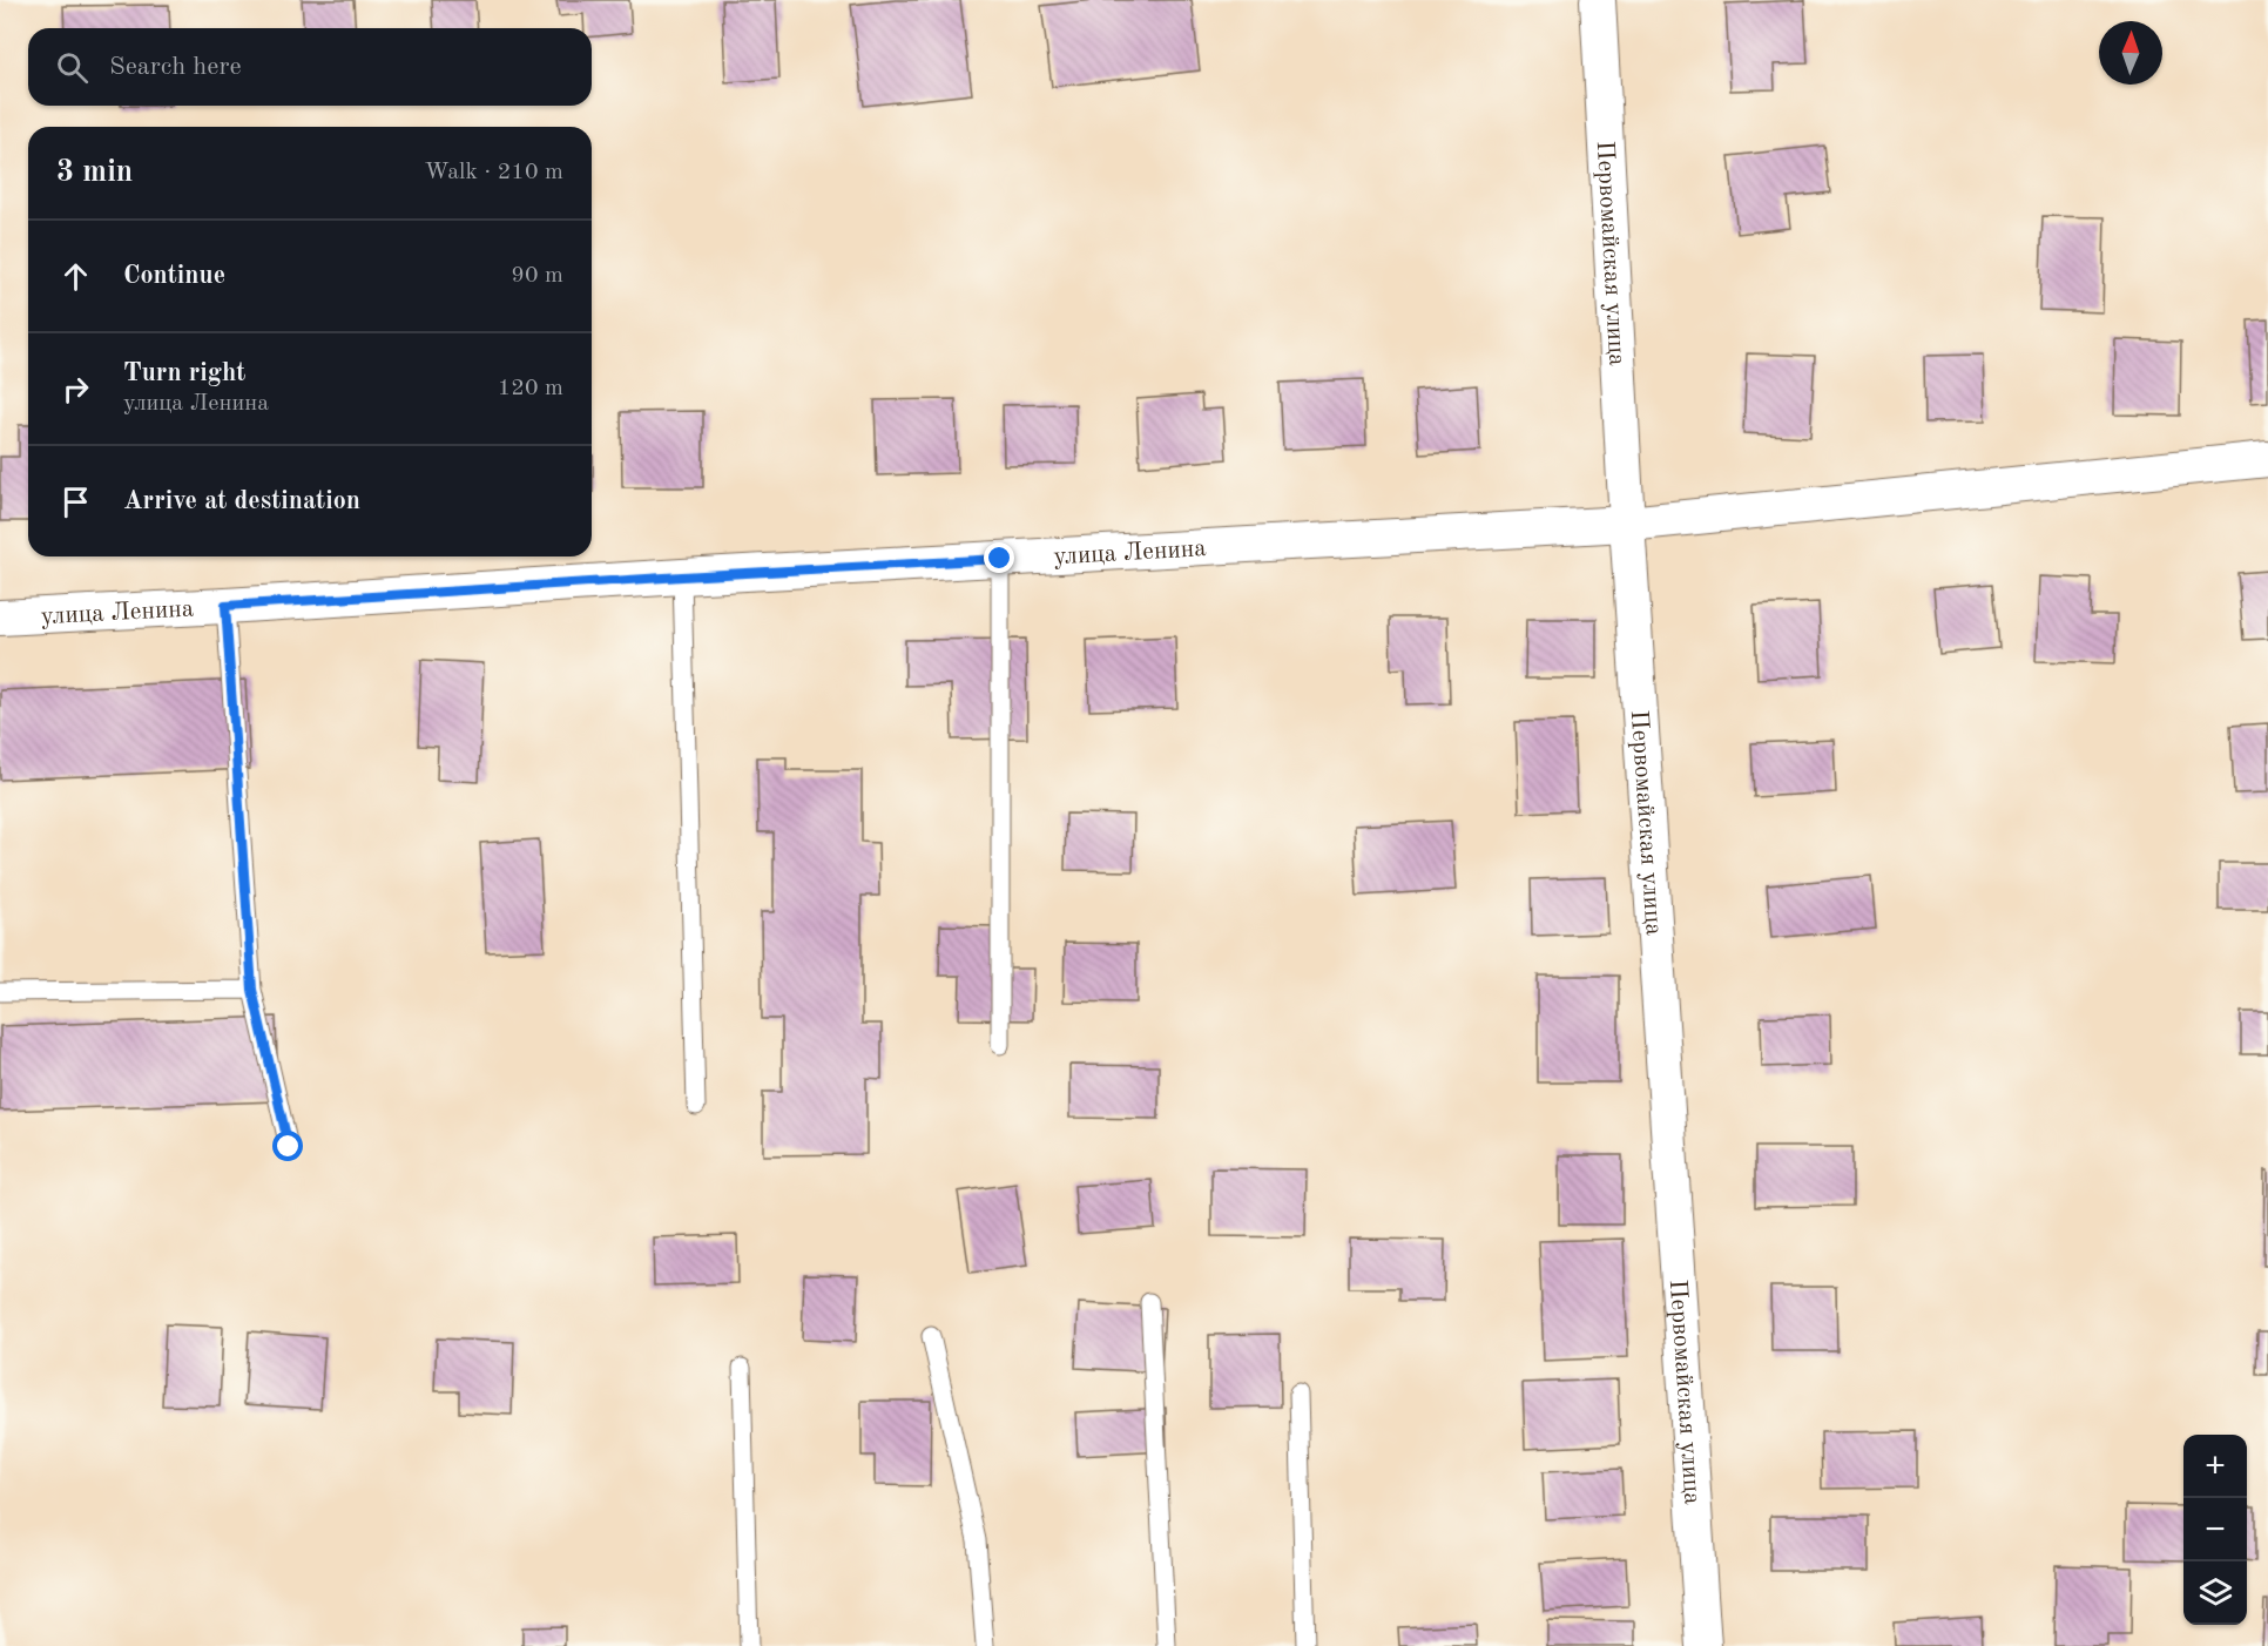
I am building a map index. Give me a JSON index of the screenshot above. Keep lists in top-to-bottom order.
{
  "streets": {
    "street": ["Первомайская улица", "улица Ленина"]
  },
  "crossings": [
    ["Первомайская улица", "улица Ленина"]
  ],
  "north": "top",
  "page": {
    "search": "Search here",
    "heading": ["3 min", "Walk · 210 m"],
    "list": [
      ["Continue", "90 m"],
      ["Turn right", "улица Ленина", "120 m"],
      "Arrive at destination"
    ],
    "map_buttons": ["+", "−"]
  }
}
